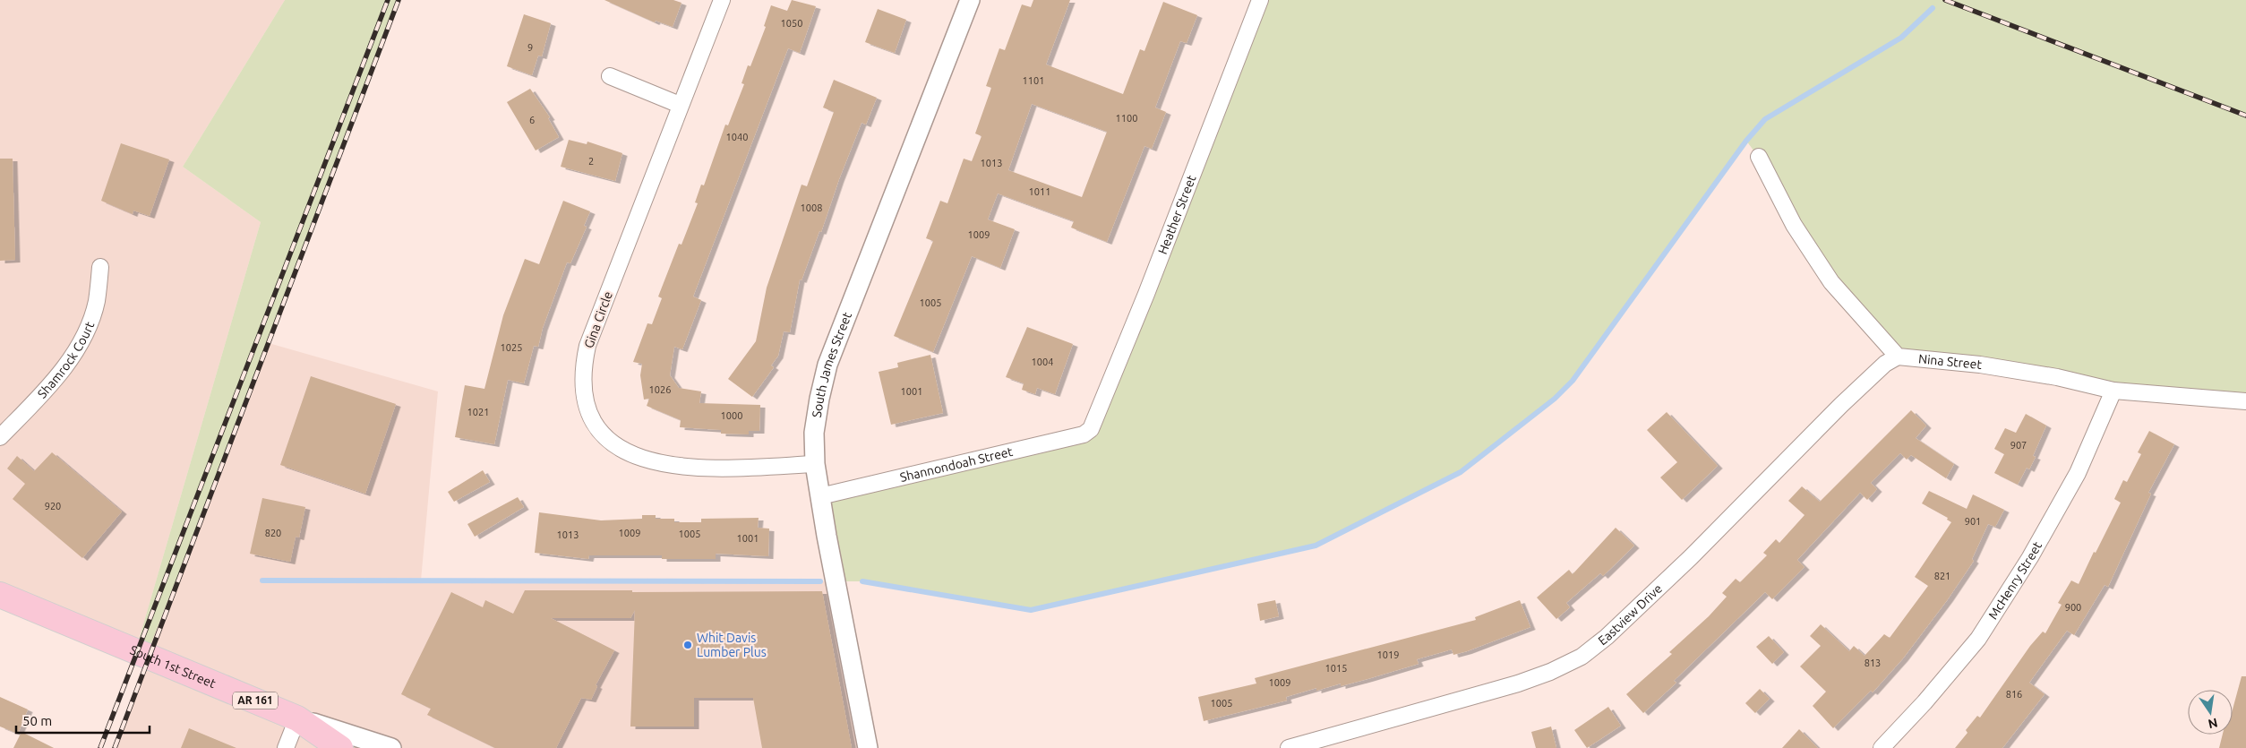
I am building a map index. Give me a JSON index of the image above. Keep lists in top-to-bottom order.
{
  "streets": {
    "main road": ["South 1st Street", "AR 161"],
    "street": [
      "Heather Street",
      "Gina Circle",
      "Shamrock Court",
      "Nina Street",
      "South James Street",
      "Shannondoah Street",
      "McHenry Street",
      "Eastview Drive"
    ]
  },
  "crossings": [
    ["Heather Street", "Shannondoah Street"],
    ["Gina Circle", "South James Street"],
    ["Nina Street", "McHenry Street"],
    ["Nina Street", "Eastview Drive"],
    ["South James Street", "Shannondoah Street"]
  ],
  "places": ["Whit Davis Lumber Plus"],
  "house_numbers": [
    "1050",
    "9",
    "1101",
    "1100",
    "6",
    "1040",
    "2",
    "1013",
    "1011",
    "1008",
    "1009",
    "1005",
    "1025",
    "1004",
    "1026",
    "1001",
    "1021",
    "1000",
    "907",
    "920",
    "901",
    "820",
    "1009",
    "1005",
    "1013",
    "1001",
    "821",
    "900",
    "1019",
    "813",
    "1015",
    "1009",
    "816",
    "1005"
  ],
  "scale_bar": "50 m",
  "north": "bottom"
}
